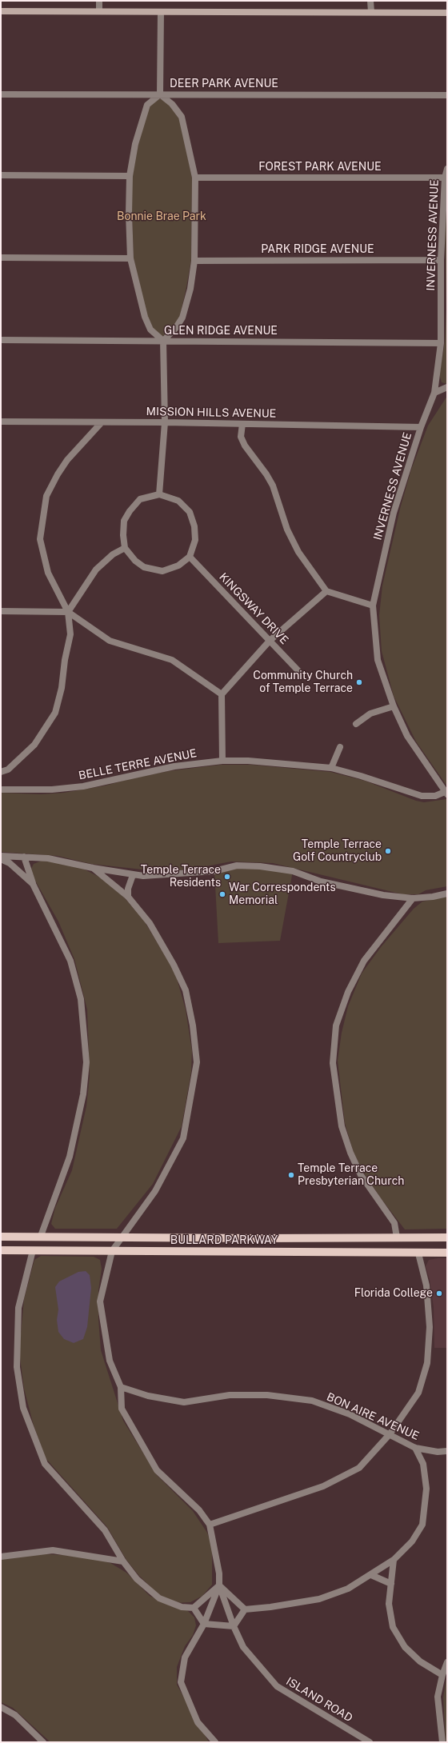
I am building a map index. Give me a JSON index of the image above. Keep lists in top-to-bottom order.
{
  "streets": {
    "main road": ["BULLARD PARKWAY"],
    "street": [
      "DEER PARK AVENUE",
      "FOREST PARK AVENUE",
      "INVERNESS AVENUE",
      "PARK RIDGE AVENUE",
      "GLEN RIDGE AVENUE",
      "MISSION HILLS AVENUE",
      "KINGSWAY DRIVE",
      "BELLE TERRE AVENUE",
      "BON AIRE AVENUE",
      "ISLAND ROAD"
    ]
  },
  "crossings": [
    ["FOREST PARK AVENUE", "INVERNESS AVENUE"],
    ["INVERNESS AVENUE", "PARK RIDGE AVENUE"],
    ["INVERNESS AVENUE", "GLEN RIDGE AVENUE"],
    ["INVERNESS AVENUE", "MISSION HILLS AVENUE"],
    ["INVERNESS AVENUE", "BELLE TERRE AVENUE"]
  ],
  "parks": ["Bonnie Brae Park"],
  "places": [
    "Community Church of Temple Terrace",
    "Temple Terrace Golf Countryclub",
    "Temple Terrace Residents",
    "War Correspondents Memorial",
    "Temple Terrace Presbyterian Church",
    "Florida College"
  ]
}
